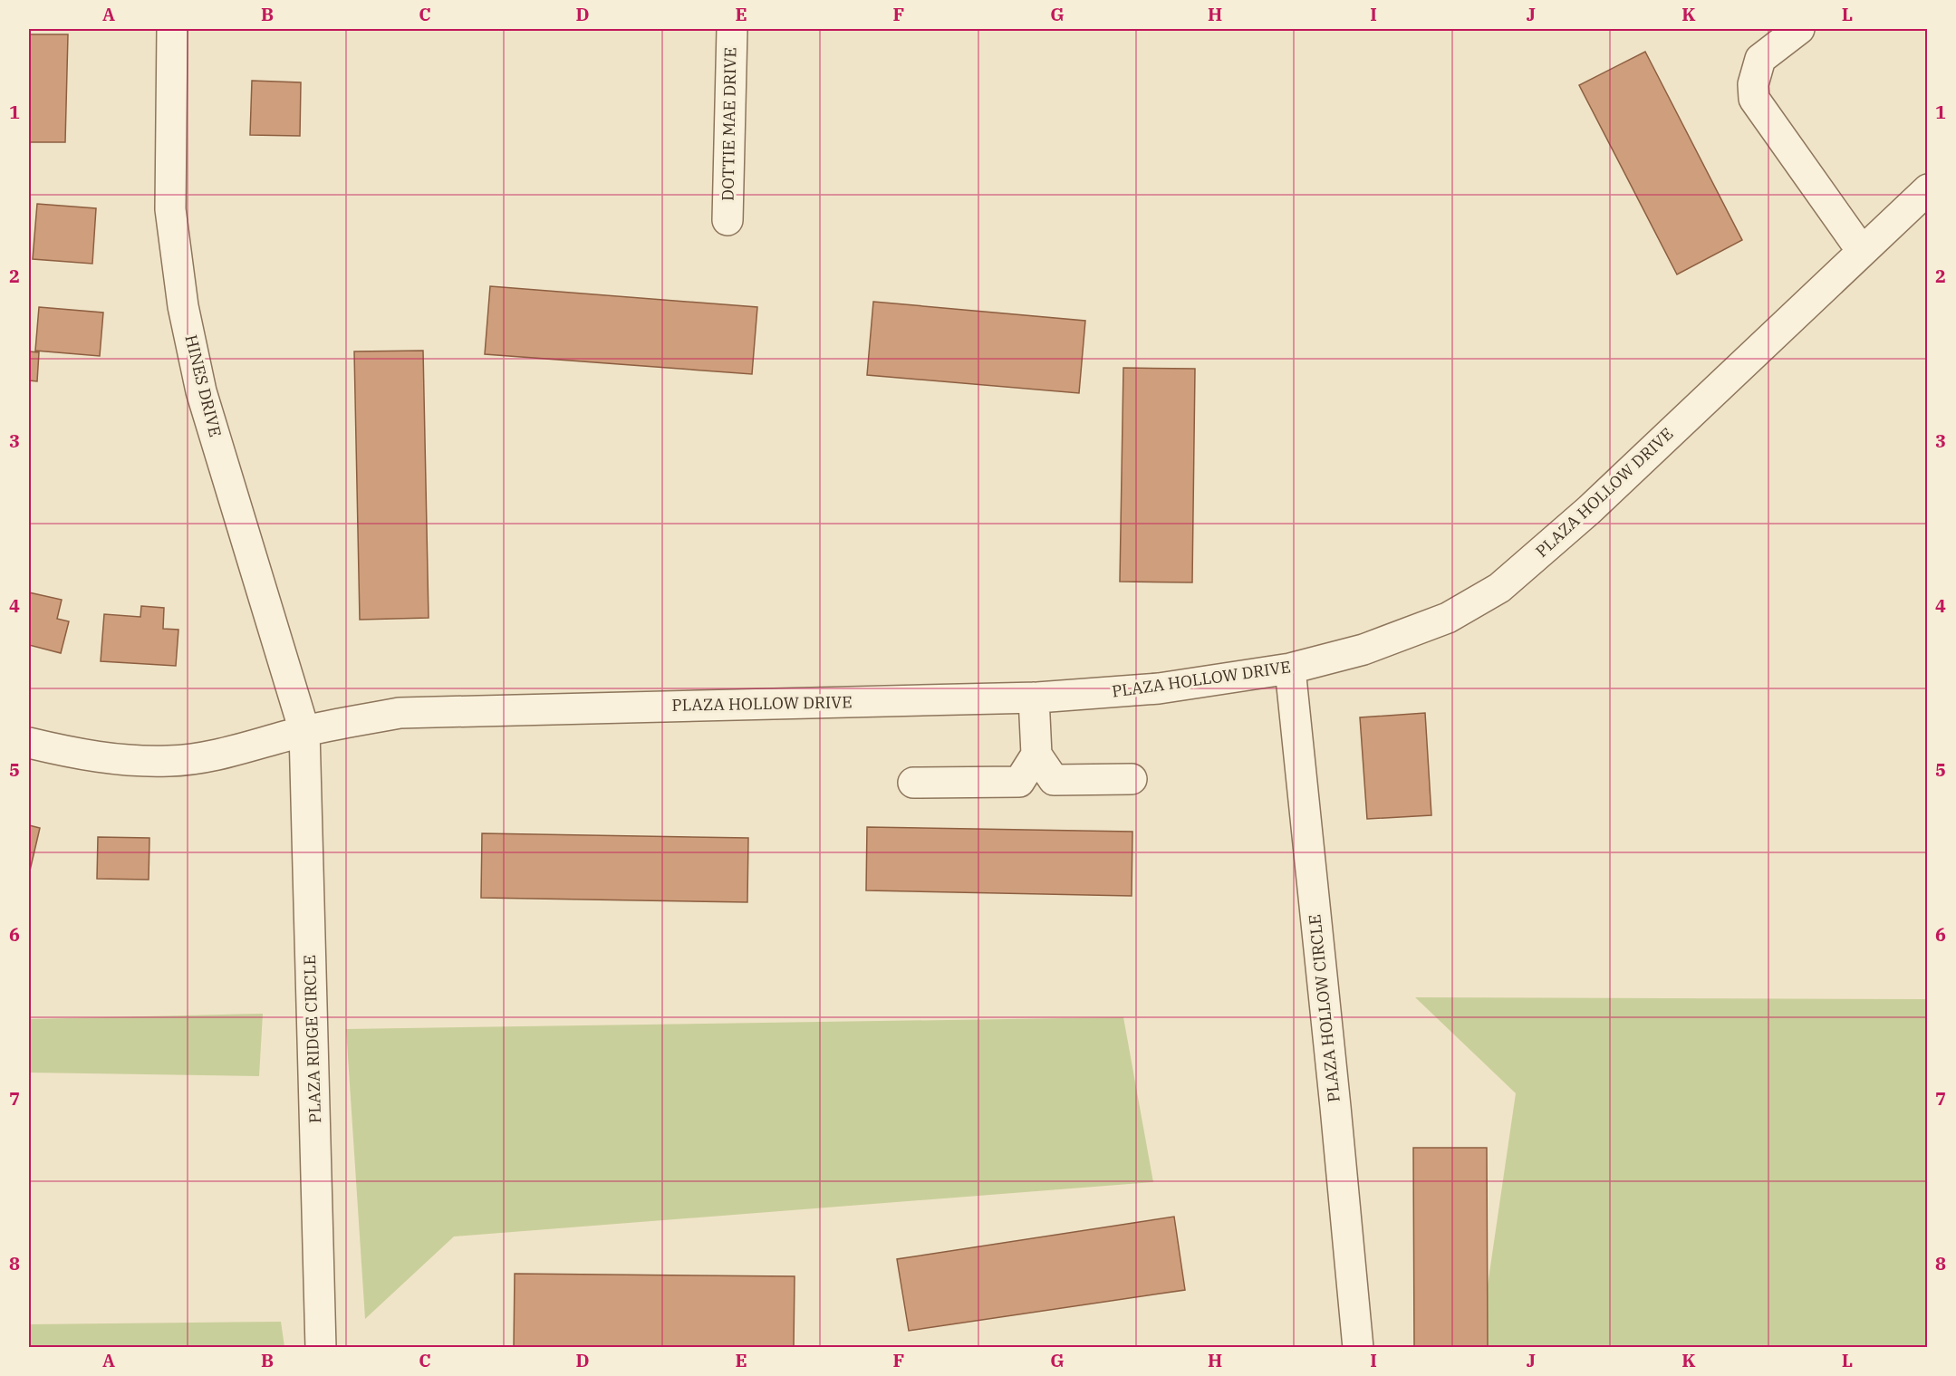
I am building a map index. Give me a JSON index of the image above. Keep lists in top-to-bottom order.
{
  "streets": {
    "street": [
      "DOTTIE MAE DRIVE",
      "HINES DRIVE",
      "PLAZA HOLLOW DRIVE",
      "PLAZA HOLLOW CIRCLE",
      "PLAZA RIDGE CIRCLE"
    ]
  },
  "crossings": [
    ["HINES DRIVE", "PLAZA HOLLOW DRIVE"],
    ["HINES DRIVE", "PLAZA RIDGE CIRCLE"],
    ["PLAZA HOLLOW DRIVE", "PLAZA HOLLOW CIRCLE"],
    ["PLAZA HOLLOW DRIVE", "PLAZA RIDGE CIRCLE"]
  ],
  "grid": {
    "columns": [
      "A",
      "B",
      "C",
      "D",
      "E",
      "F",
      "G",
      "H",
      "I",
      "J",
      "K",
      "L"
    ],
    "rows": [
      "1",
      "2",
      "3",
      "4",
      "5",
      "6",
      "7",
      "8"
    ]
  }
}
